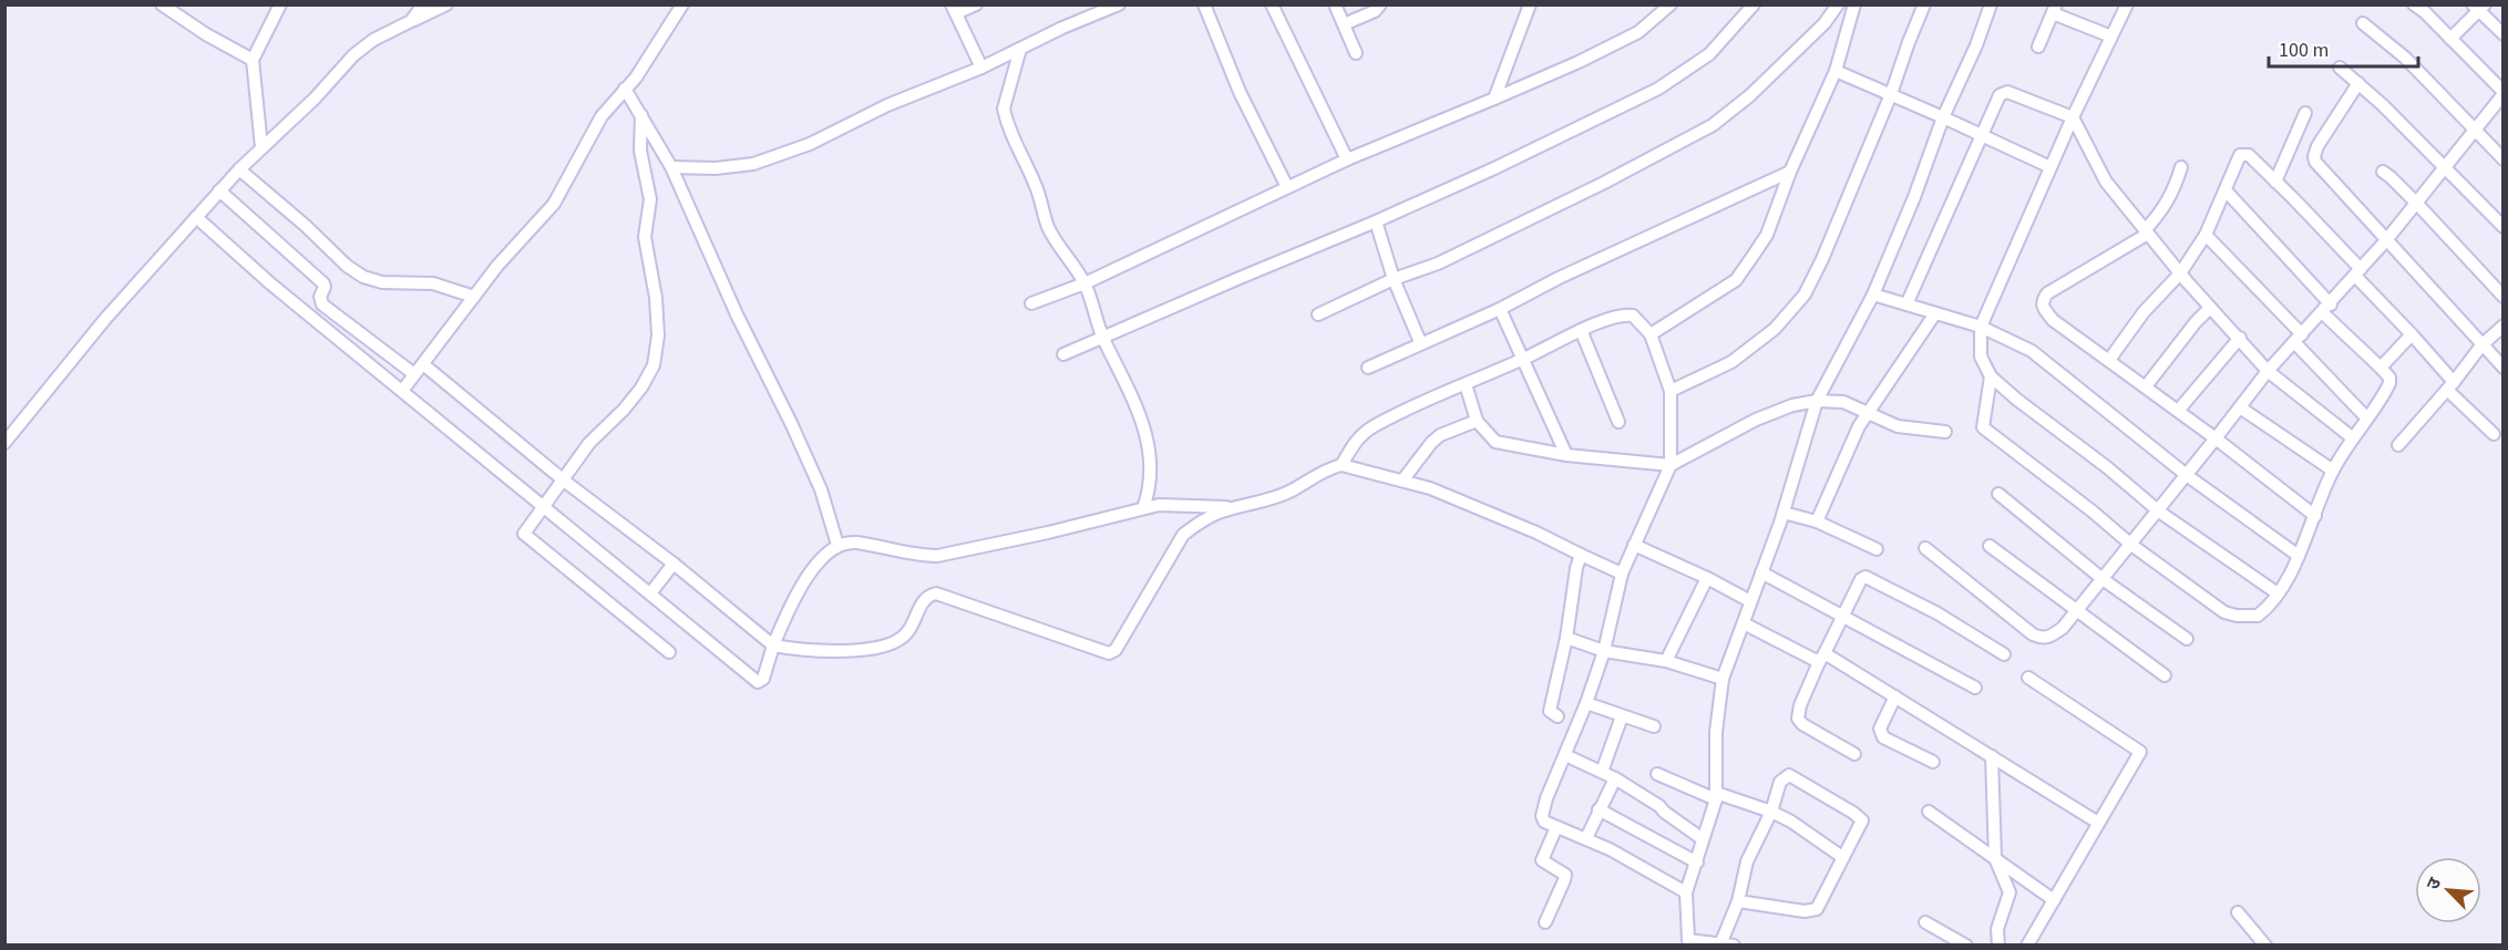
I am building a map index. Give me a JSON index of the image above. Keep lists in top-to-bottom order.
{
  "scale_bar": "100 m",
  "north": "top left"
}
